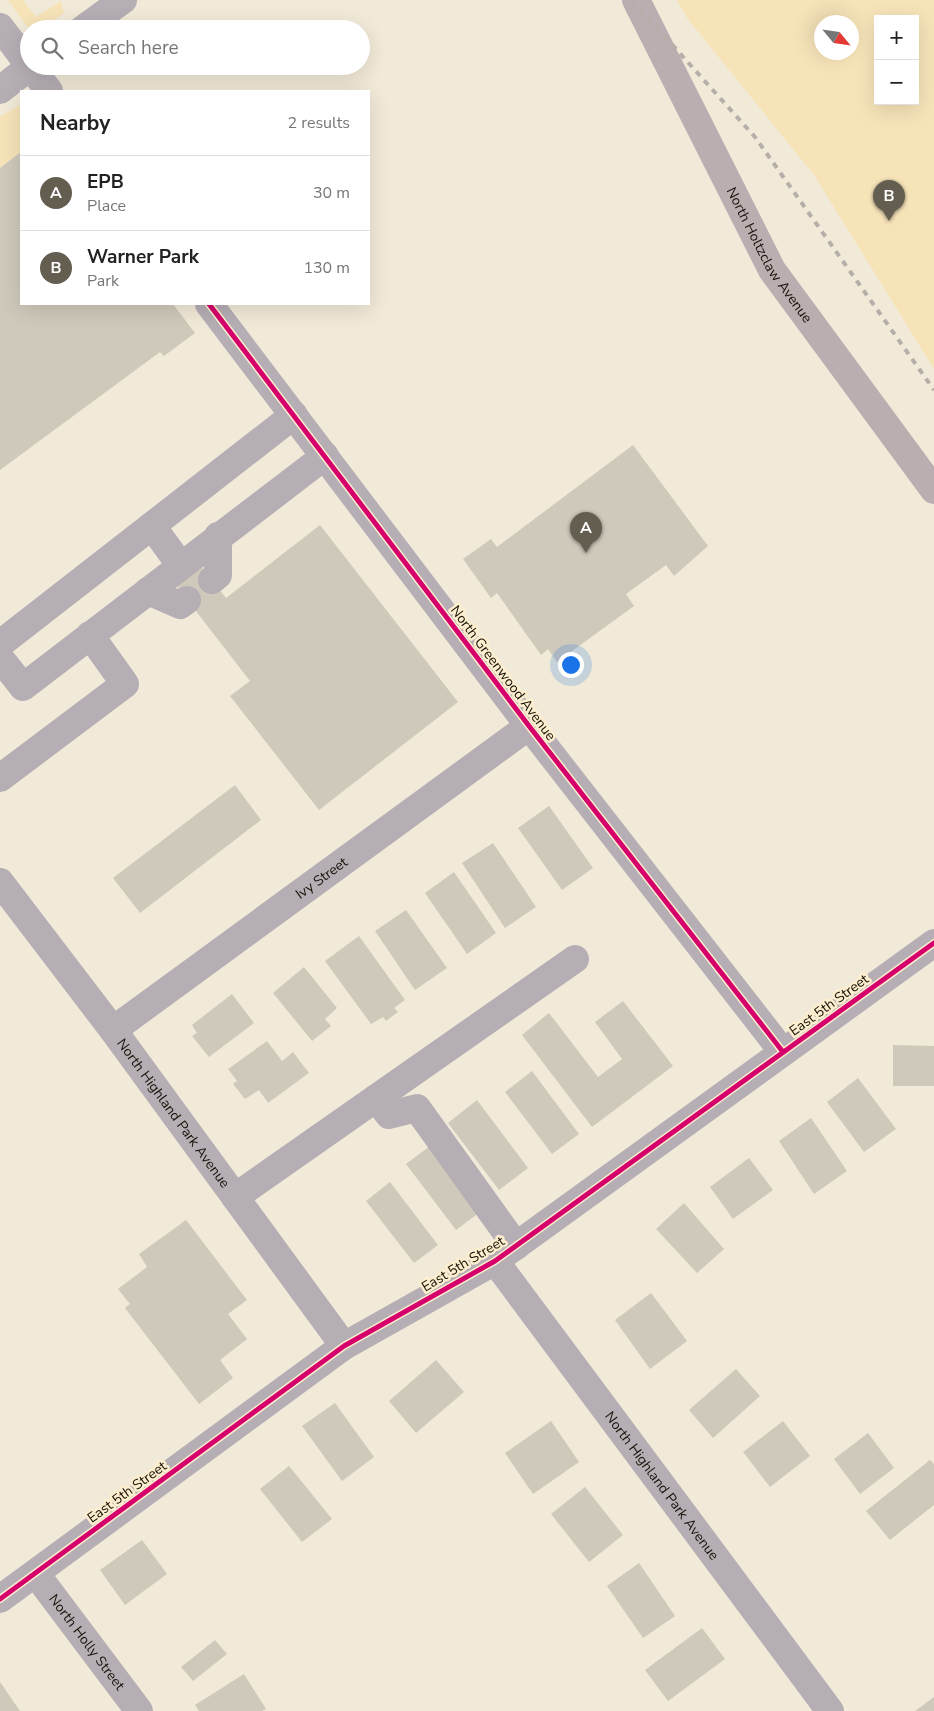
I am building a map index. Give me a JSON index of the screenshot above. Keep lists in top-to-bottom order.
{
  "streets": {
    "main road": ["North Holtzclaw Avenue"],
    "street": [
      "North Greenwood Avenue",
      "Ivy Street",
      "East 5th Street",
      "North Highland Park Avenue",
      "North Holly Street"
    ]
  },
  "crossings": [
    ["North Greenwood Avenue", "Ivy Street"],
    ["North Greenwood Avenue", "East 5th Street"],
    ["Ivy Street", "North Highland Park Avenue"],
    ["East 5th Street", "North Highland Park Avenue"],
    ["East 5th Street", "North Holly Street"]
  ],
  "north": "bottom right",
  "page": {
    "map_buttons": ["+", "−"],
    "search": "Search here",
    "heading": ["Nearby", "2 results"],
    "list": [
      {
        "mark": "A",
        "name": "EPB",
        "note": "Place",
        "value": "30 m"
      },
      {
        "mark": "B",
        "name": "Warner Park",
        "note": "Park",
        "value": "130 m"
      }
    ],
    "pins": ["B", "A"]
  }
}
